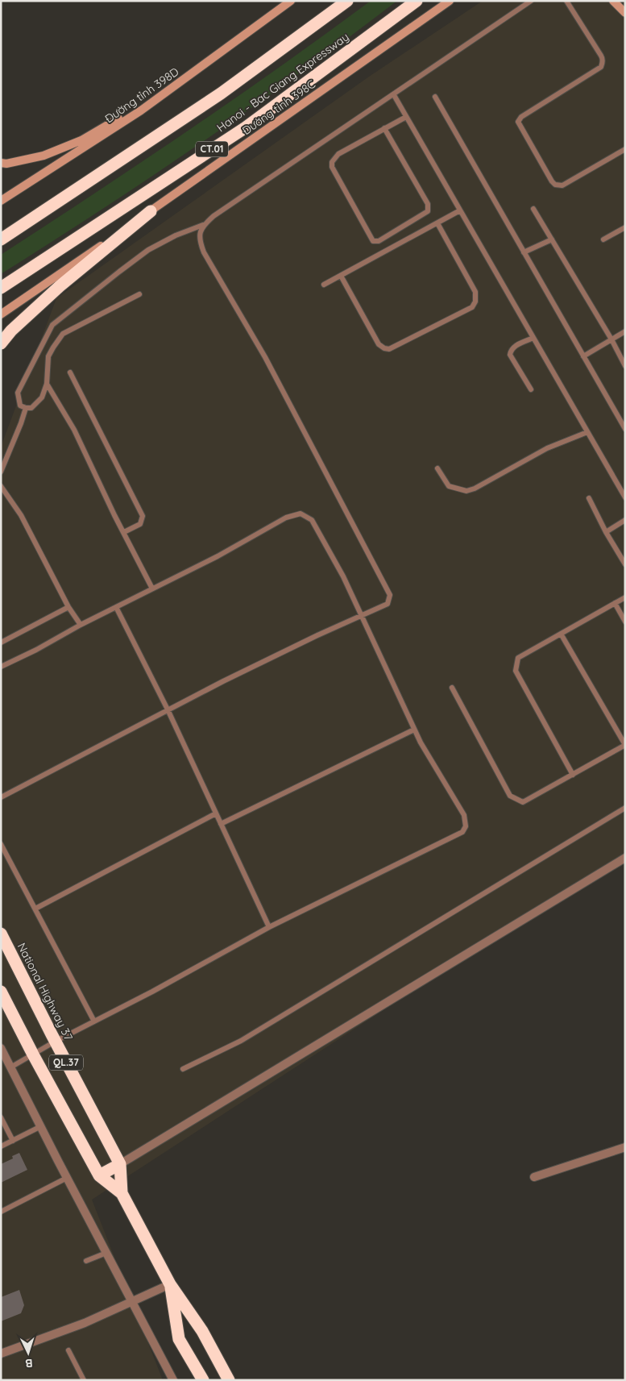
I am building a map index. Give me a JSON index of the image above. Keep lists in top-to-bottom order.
{
  "streets": {
    "highway": [
      "Hanoi - Bac Giang Expressway",
      "CT.01",
      "National Highway 37",
      "QL.37"
    ],
    "main road": ["Đường tỉnh 398D", "Đường tỉnh 398C"]
  },
  "north": "bottom"
}
